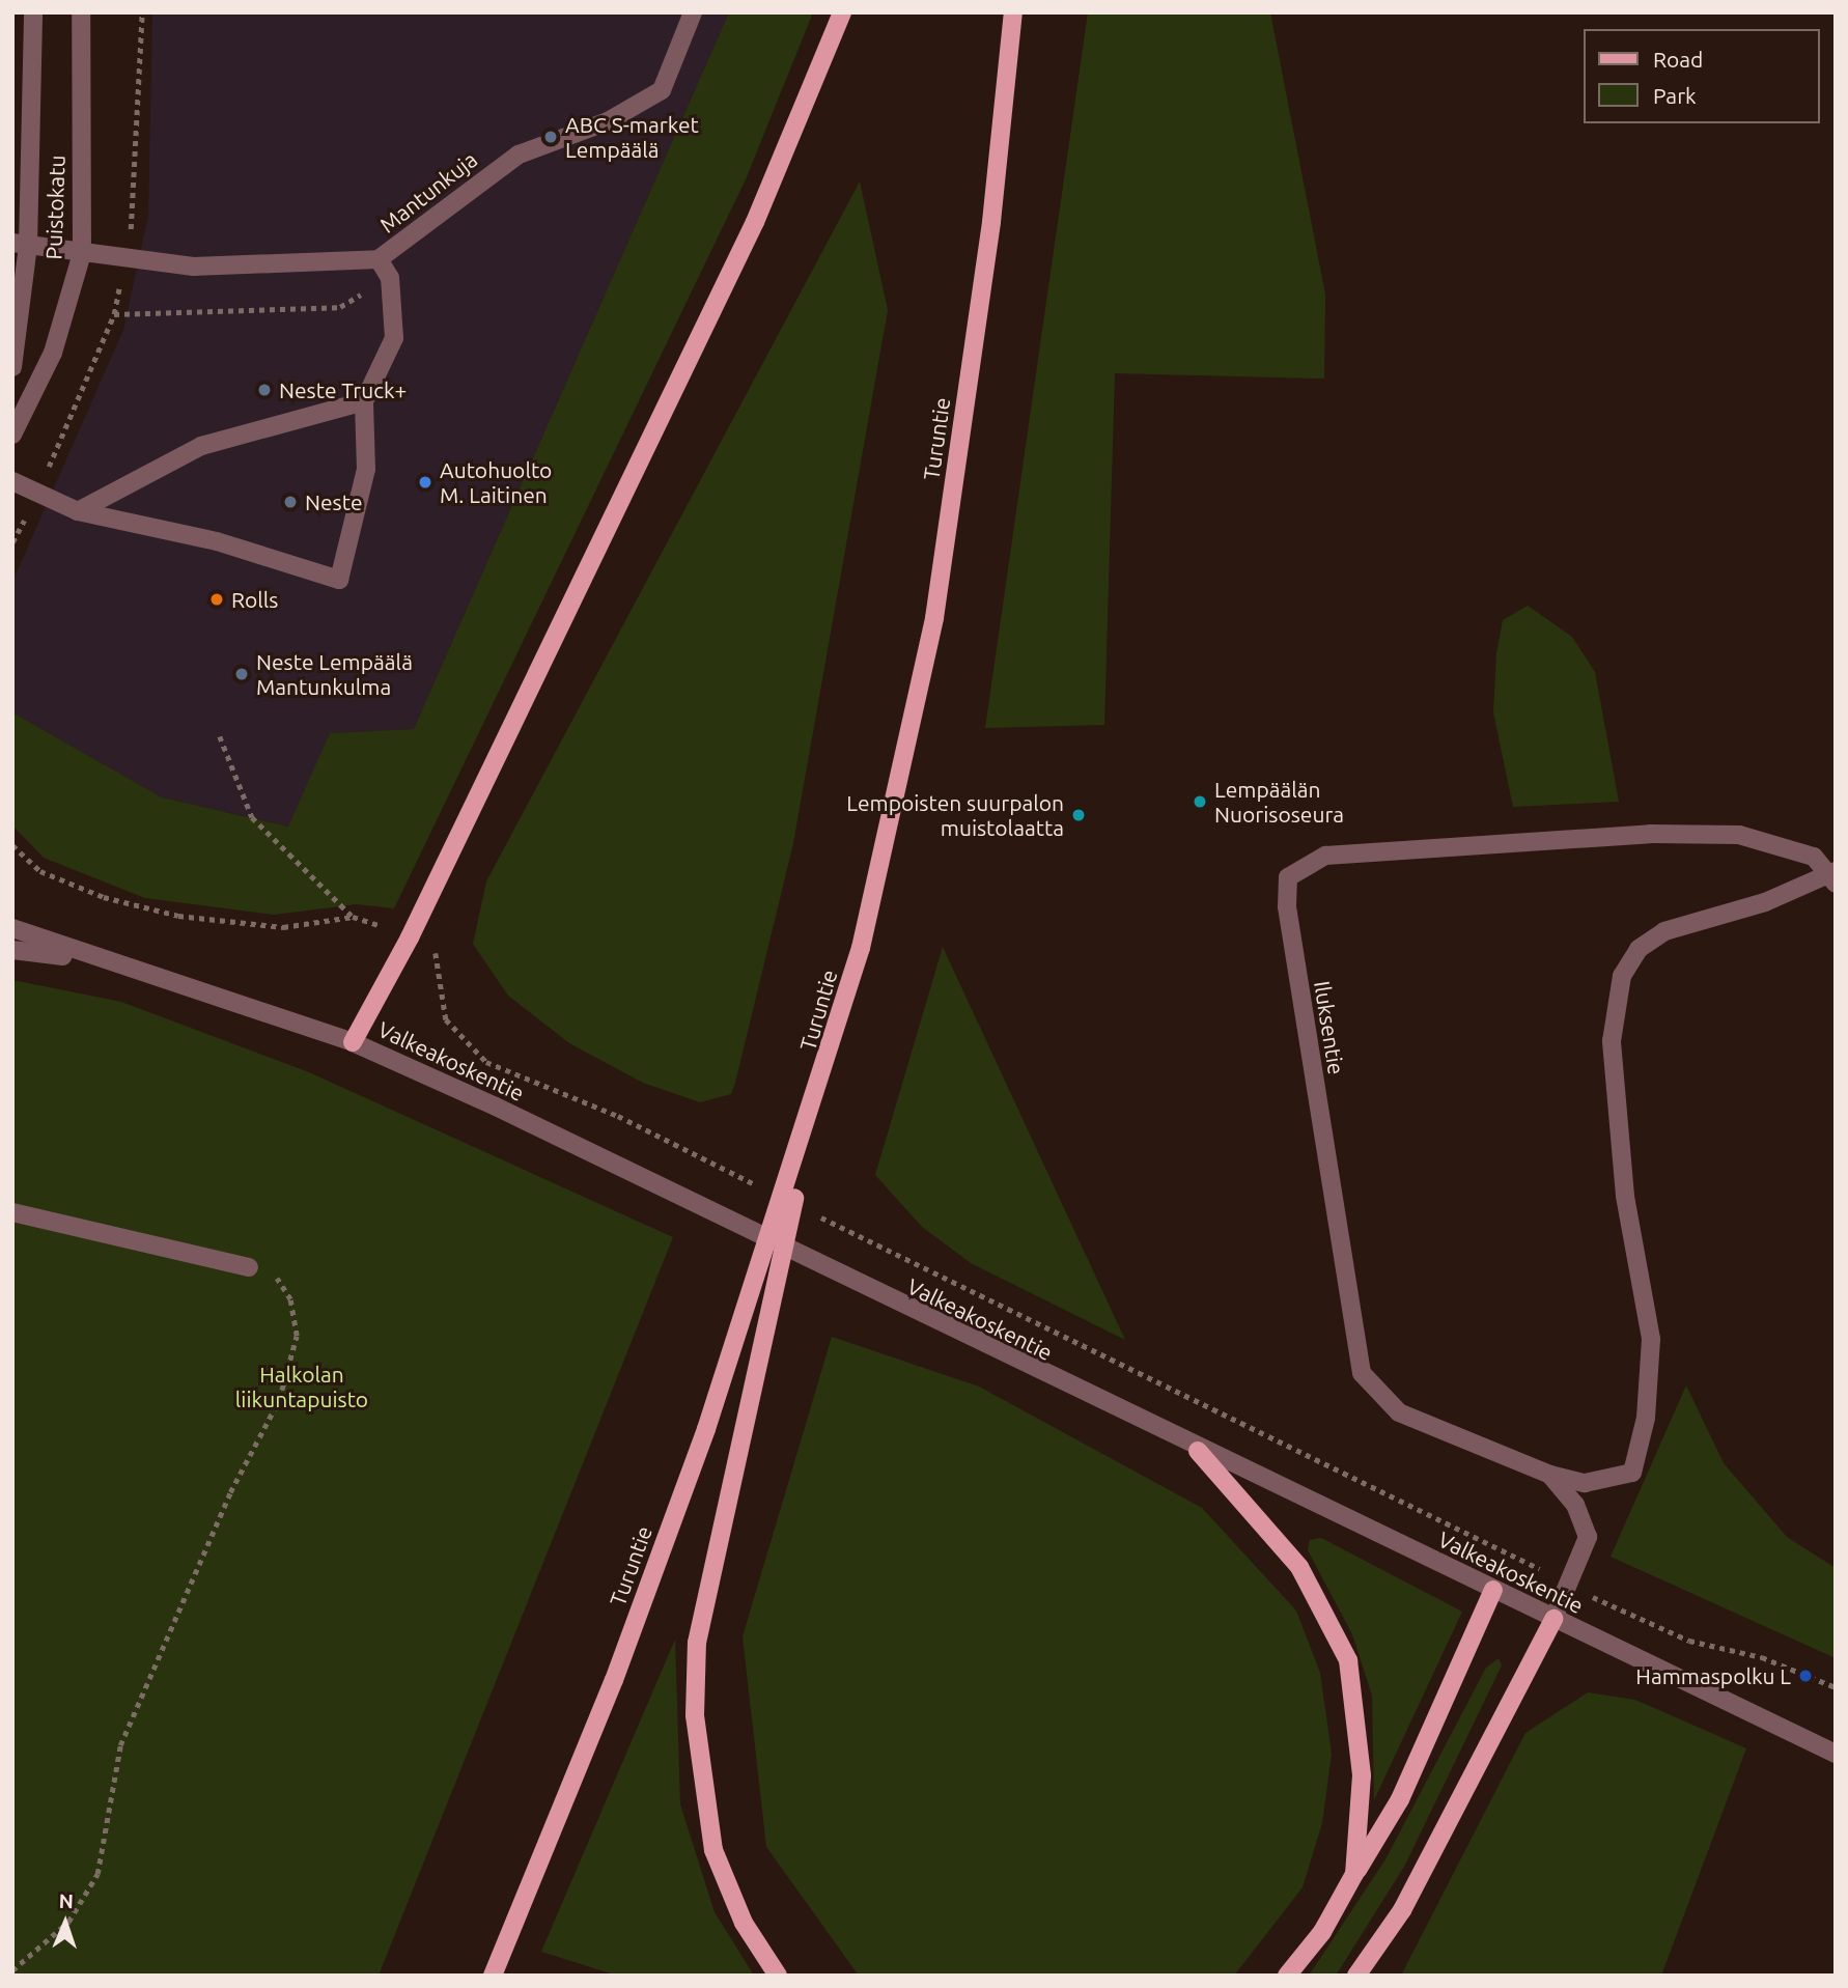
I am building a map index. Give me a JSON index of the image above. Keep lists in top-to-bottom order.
{
  "streets": {
    "main road": ["Turuntie"],
    "street": [
      "Mantunkuja",
      "Puistokatu",
      "Iluksentie",
      "Valkeakoskentie"
    ]
  },
  "crossings": [
    ["Mantunkuja", "Puistokatu"],
    ["Iluksentie", "Valkeakoskentie"]
  ],
  "parks": ["Halkolan liikuntapuisto"],
  "places": [
    "ABC S-market Lempäälä",
    "Neste Truck+",
    "Autohuolto M. Laitinen",
    "Neste",
    "Rolls",
    "Neste Lempäälä Mantunkulma",
    "Lempäälän Nuorisoseura",
    "Lempoisten suurpalon muistolaatta",
    "Hammaspolku L"
  ],
  "legend": ["Road", "Park"],
  "north": "top"
}
